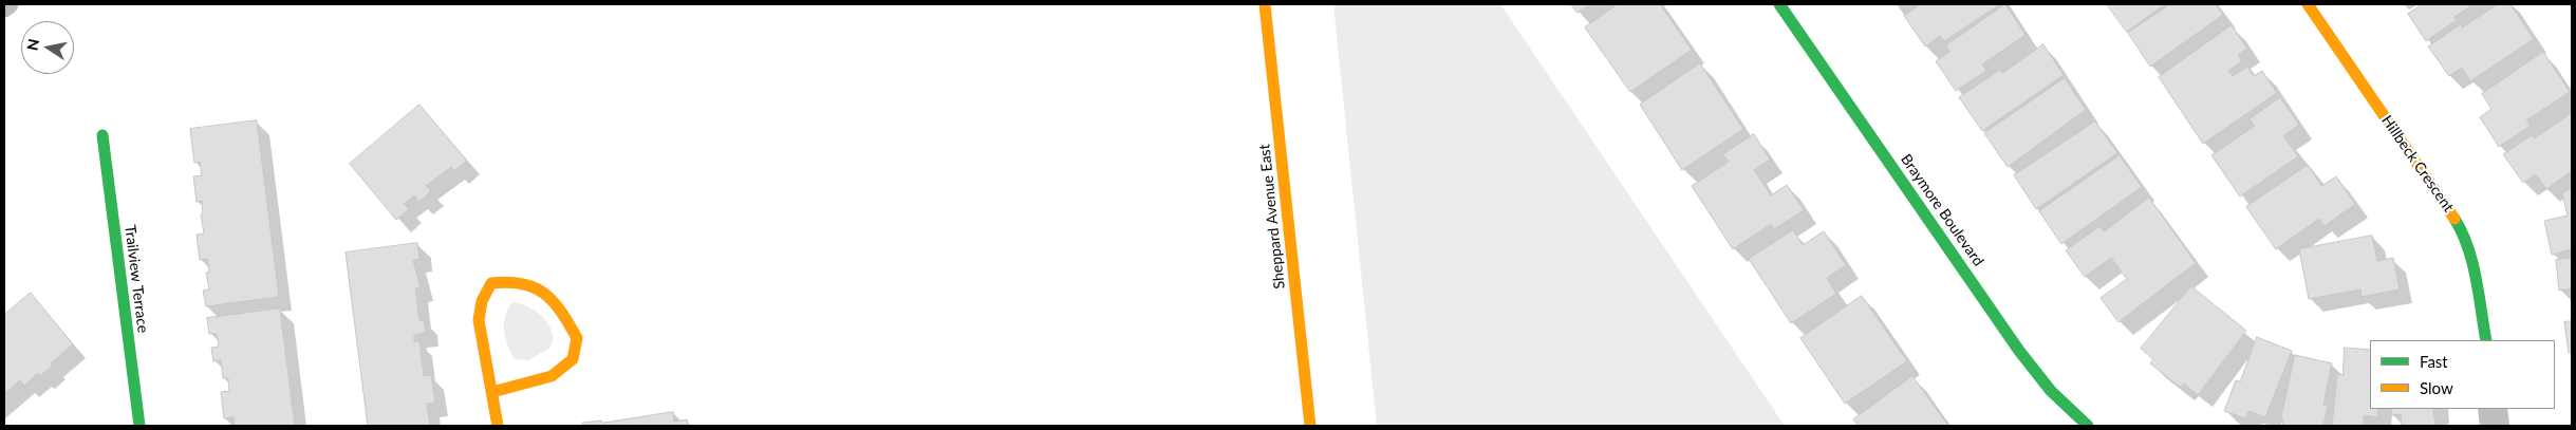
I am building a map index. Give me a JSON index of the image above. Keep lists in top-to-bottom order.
{
  "streets": {
    "street": [
      "Hillbeck Crescent",
      "Braymore Boulevard",
      "Sheppard Avenue East",
      "Trailview Terrace"
    ]
  },
  "legend": ["Fast", "Slow"],
  "north": "left"
}
